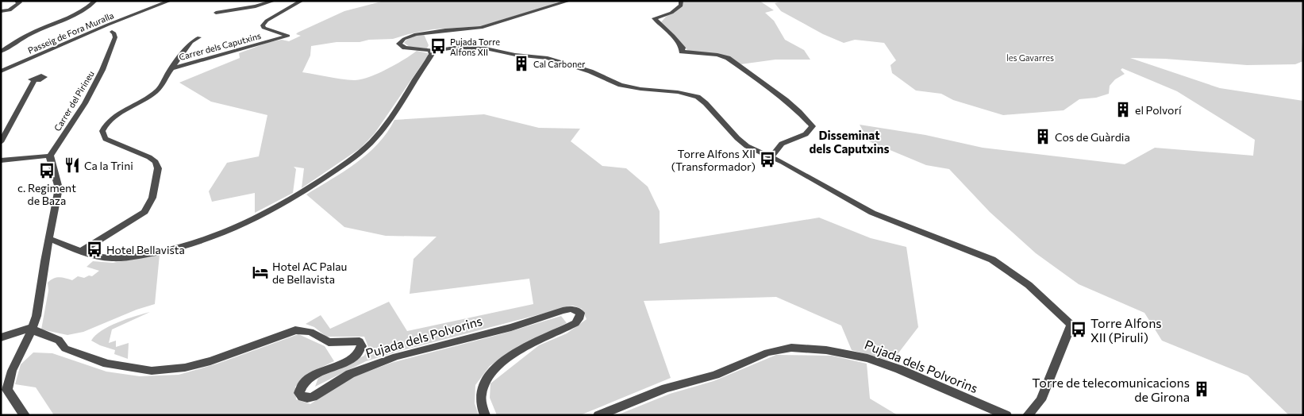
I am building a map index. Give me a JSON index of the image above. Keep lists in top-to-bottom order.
{
  "streets": {
    "street": [
      "Passeig de Fora Muralla",
      "Carrer dels Caputxins",
      "Carrer del Pirineu",
      "Pujada dels Polvorins"
    ]
  },
  "districts": ["Disseminat dels Caputxins"],
  "parks": ["les Gavarres"],
  "places": {
    "bus stop": [
      "Pujada Torre Alfons XII",
      "Torre Alfons XII (Transformador)",
      "c. Regiment de Baza",
      "Hotel Bellavista",
      "Torre Alfons XII (Piruli)"
    ],
    "building": [
      "Cal Carboner",
      "el Polvorí",
      "Cos de Guàrdia",
      "Torre de telecomunicacions de Girona"
    ],
    "restaurant": ["Ca la Trini"],
    "hotel": ["Hotel AC Palau de Bellavista"]
  }
}
